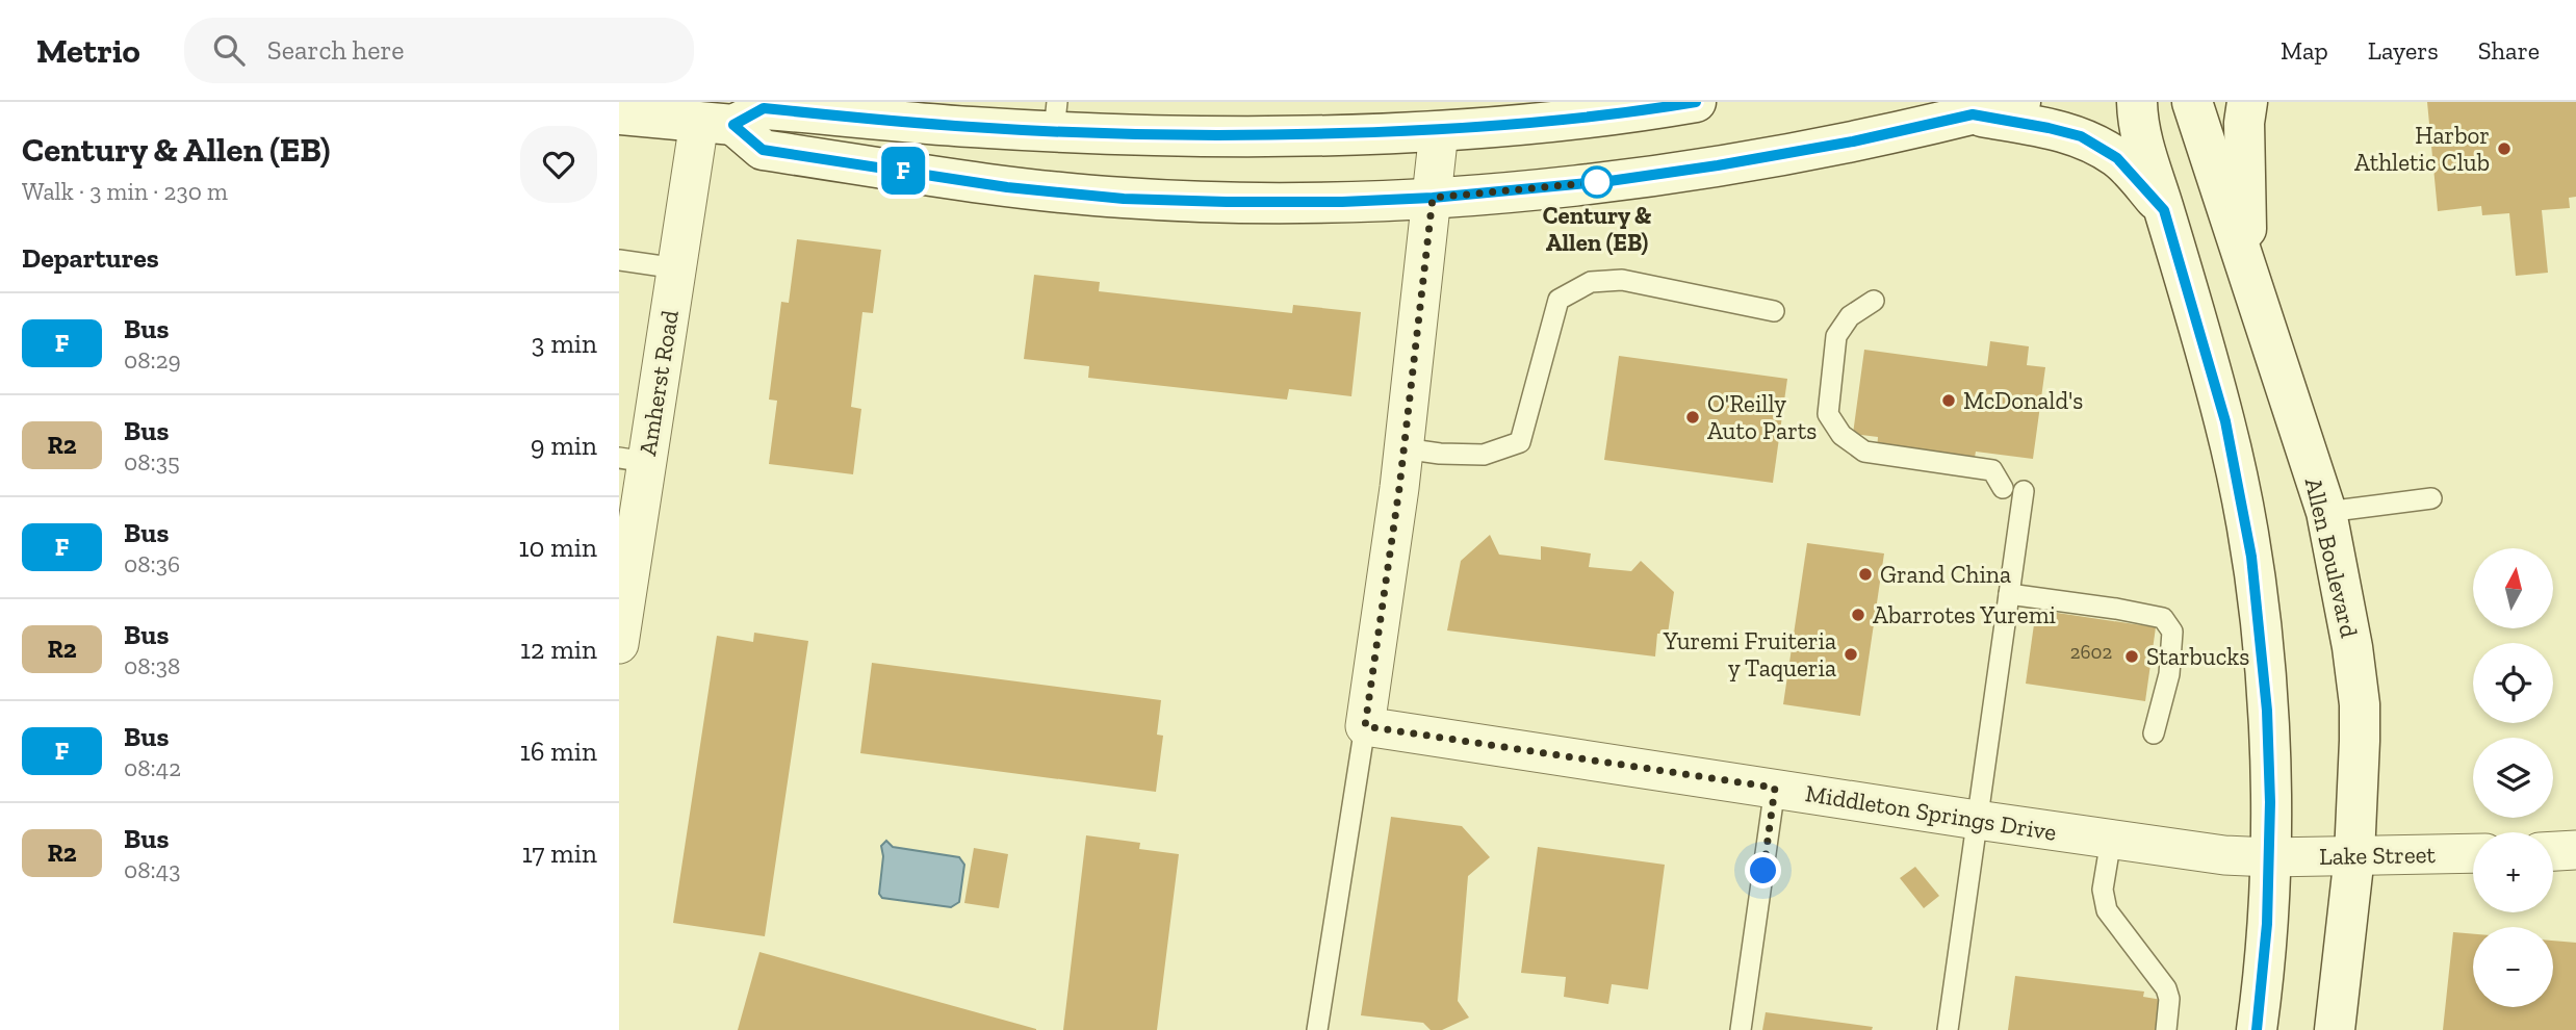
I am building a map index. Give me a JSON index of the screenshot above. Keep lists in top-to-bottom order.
{
  "streets": {
    "main road": ["Allen Boulevard"],
    "street": ["Amherst Road", "Middleton Springs Drive", "Lake Street"]
  },
  "crossings": [
    ["Allen Boulevard", "Lake Street"],
    ["Middleton Springs Drive", "Lake Street"]
  ],
  "places": [
    "Harbor Athletic Club",
    "Century & Allen (EB)",
    "McDonald's",
    "O'Reilly Auto Parts",
    "Grand China",
    "Abarrotes Yuremi",
    "Yuremi Fruiteria y Taqueria",
    "Starbucks"
  ],
  "lines": ["bus line F"],
  "house_numbers": ["2602"],
  "north": "top",
  "page": {
    "header": "Metrio",
    "search": "Search here",
    "nav": ["Map", "Layers", "Share"],
    "heading": [
      ["Century & Allen (EB)", "Walk · 3 min · 230 m"],
      "Departures"
    ],
    "on_map": "F",
    "list": [
      {
        "mark": "F",
        "name": "Bus",
        "note": "08:29",
        "value": "3 min"
      },
      {
        "mark": "R2",
        "name": "Bus",
        "note": "08:35",
        "value": "9 min"
      },
      {
        "mark": "F",
        "name": "Bus",
        "note": "08:36",
        "value": "10 min"
      },
      {
        "mark": "R2",
        "name": "Bus",
        "note": "08:38",
        "value": "12 min"
      },
      {
        "mark": "F",
        "name": "Bus",
        "note": "08:42",
        "value": "16 min"
      },
      {
        "mark": "R2",
        "name": "Bus",
        "note": "08:43",
        "value": "17 min"
      }
    ],
    "map_buttons": ["+", "−"]
  }
}
